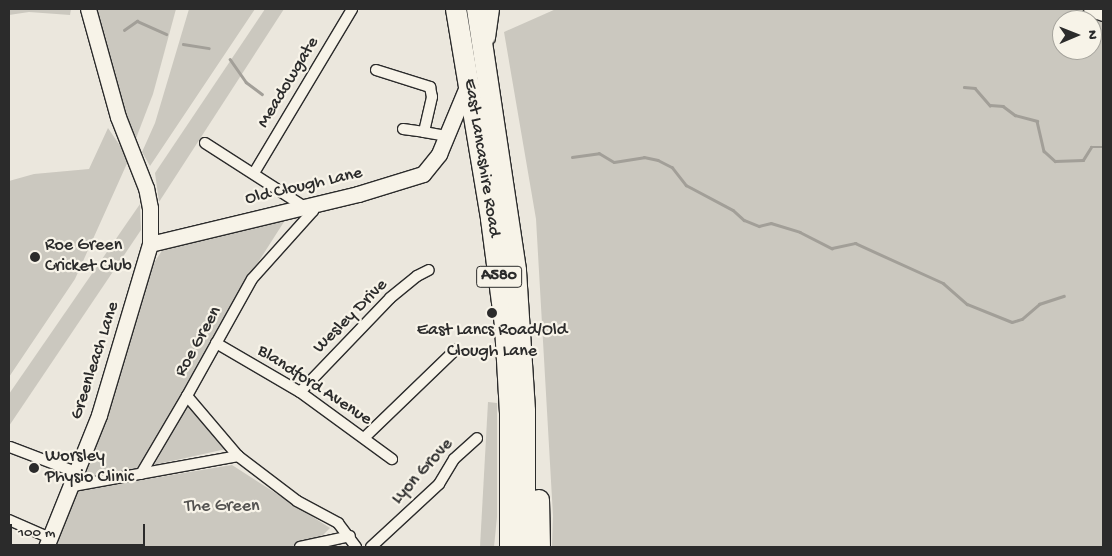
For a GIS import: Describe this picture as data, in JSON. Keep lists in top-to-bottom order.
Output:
{
  "streets": {
    "highway": ["East Lancashire Road", "A580"],
    "street": [
      "Meadowgate",
      "Old Clough Lane",
      "Wesley Drive",
      "Roe Green",
      "Greenleach Lane",
      "Blandford Avenue",
      "Lyon Grove"
    ]
  },
  "crossings": [
    ["East Lancashire Road", "Old Clough Lane"],
    ["Old Clough Lane", "Roe Green"],
    ["Old Clough Lane", "Greenleach Lane"],
    ["Wesley Drive", "Blandford Avenue"],
    ["Roe Green", "Blandford Avenue"]
  ],
  "parks": ["The Green"],
  "places": ["Roe Green Cricket Club", "East Lancs Road/Old Clough Lane", "Worsley Physio Clinic"],
  "scale_bar": "100 m",
  "north": "right"
}
